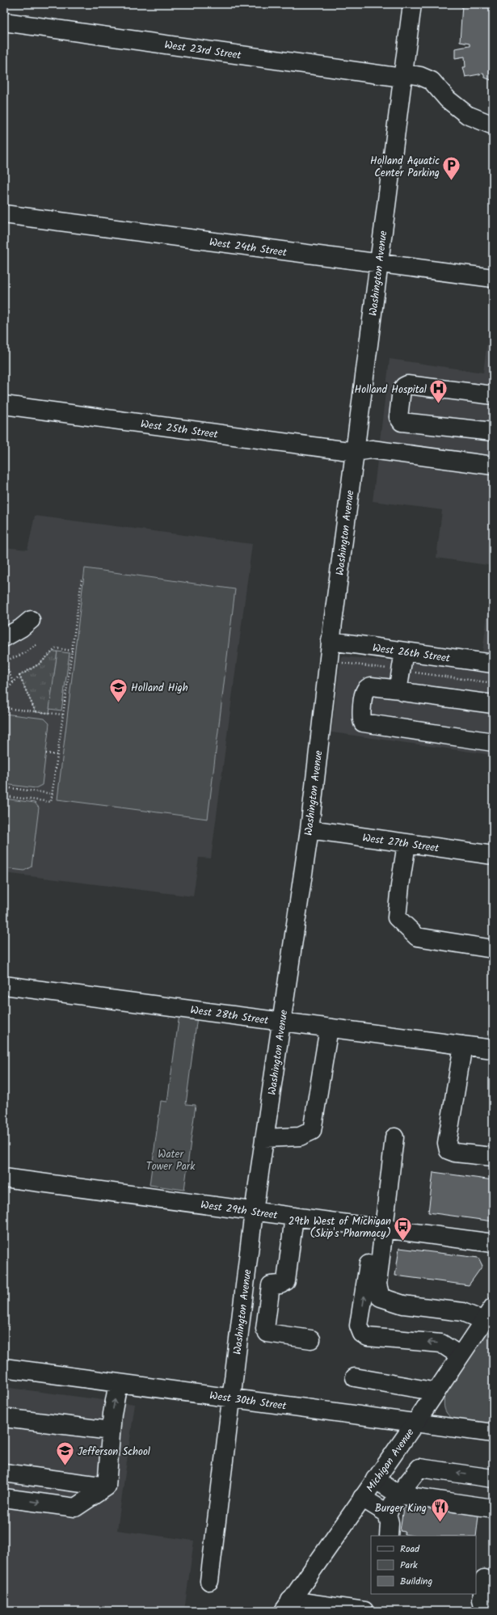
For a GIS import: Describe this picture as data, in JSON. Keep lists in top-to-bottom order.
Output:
{
  "streets": {
    "street": [
      "West 23rd Street",
      "West 24th Street",
      "Washington Avenue",
      "West 25th Street",
      "West 26th Street",
      "West 27th Street",
      "West 28th Street",
      "West 29th Street",
      "West 30th Street",
      "Michigan Avenue"
    ]
  },
  "crossings": [
    ["West 23rd Street", "Washington Avenue"],
    ["West 24th Street", "Washington Avenue"],
    ["Washington Avenue", "West 25th Street"],
    ["Washington Avenue", "West 26th Street"],
    ["Washington Avenue", "West 27th Street"],
    ["Washington Avenue", "West 28th Street"],
    ["Washington Avenue", "West 29th Street"],
    ["Washington Avenue", "West 30th Street"],
    ["West 30th Street", "Michigan Avenue"]
  ],
  "parks": ["Water Tower Park"],
  "places": {
    "parking": ["Holland Aquatic Center Parking"],
    "hospital": ["Holland Hospital"],
    "school or university": ["Holland High", "Jefferson School"],
    "bus stop": ["29th West of Michigan (Skip's Pharmacy)"],
    "restaurant": ["Burger King"]
  },
  "legend": ["Road", "Park", "Building"]
}
